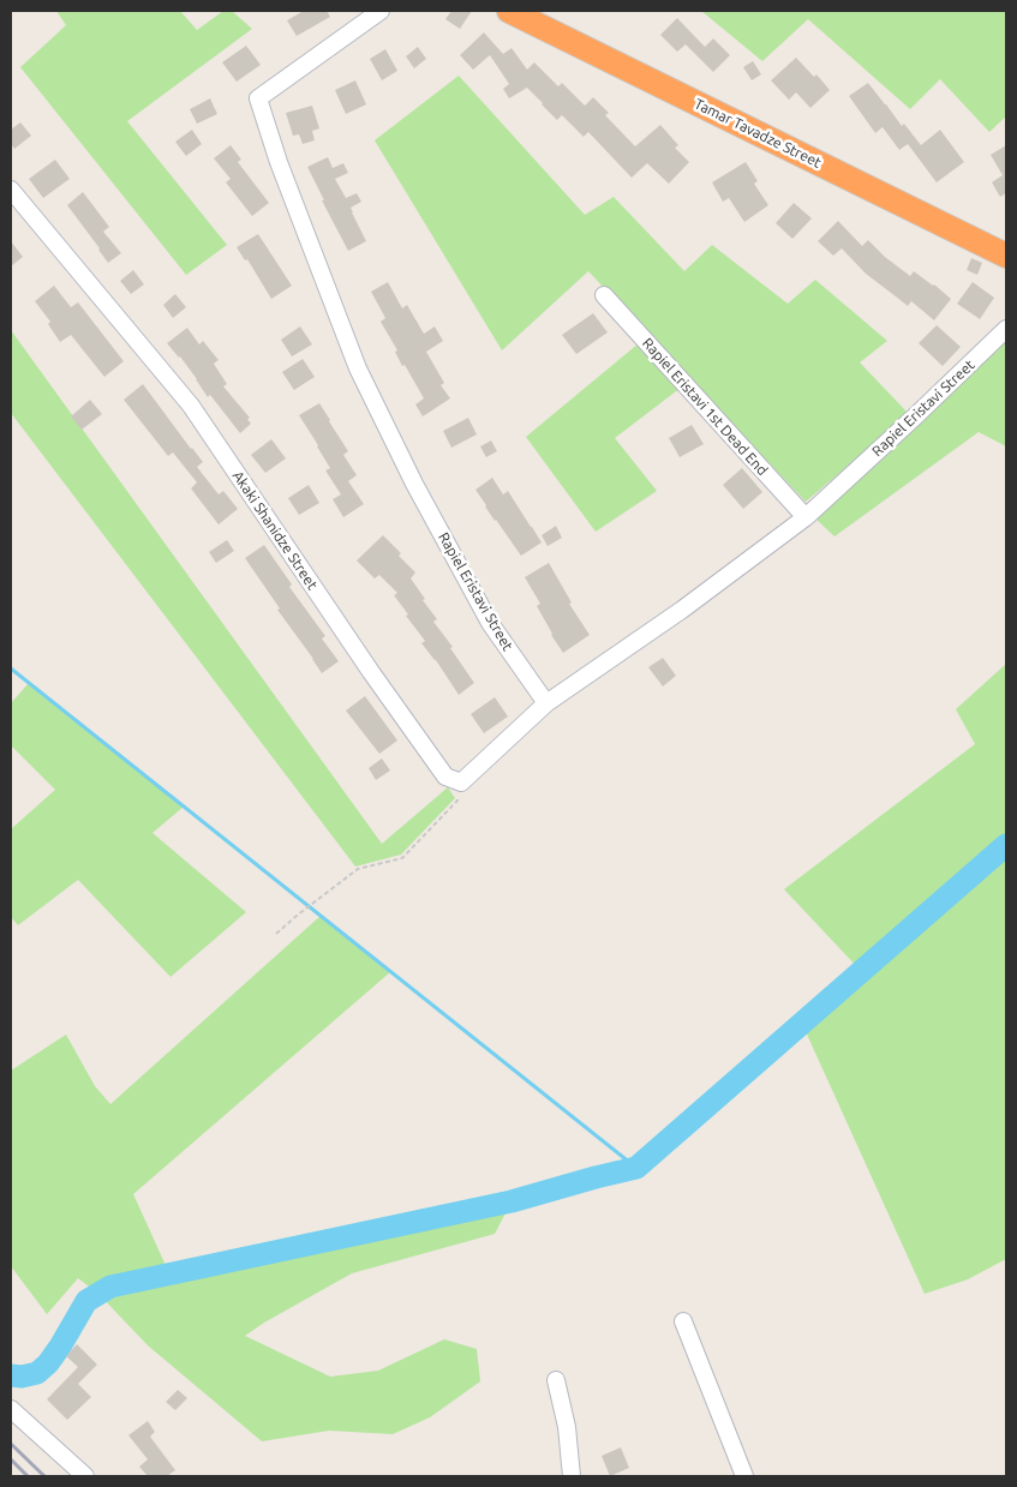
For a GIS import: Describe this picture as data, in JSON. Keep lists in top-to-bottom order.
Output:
{
  "streets": {
    "highway": ["Tamar Tavadze Street"],
    "street": ["Rapiel Eristavi 1st Dead End", "Rapiel Eristavi Street", "Akaki Shanidze Street"]
  },
  "crossings": [
    ["Rapiel Eristavi 1st Dead End", "Rapiel Eristavi Street"]
  ]
}
